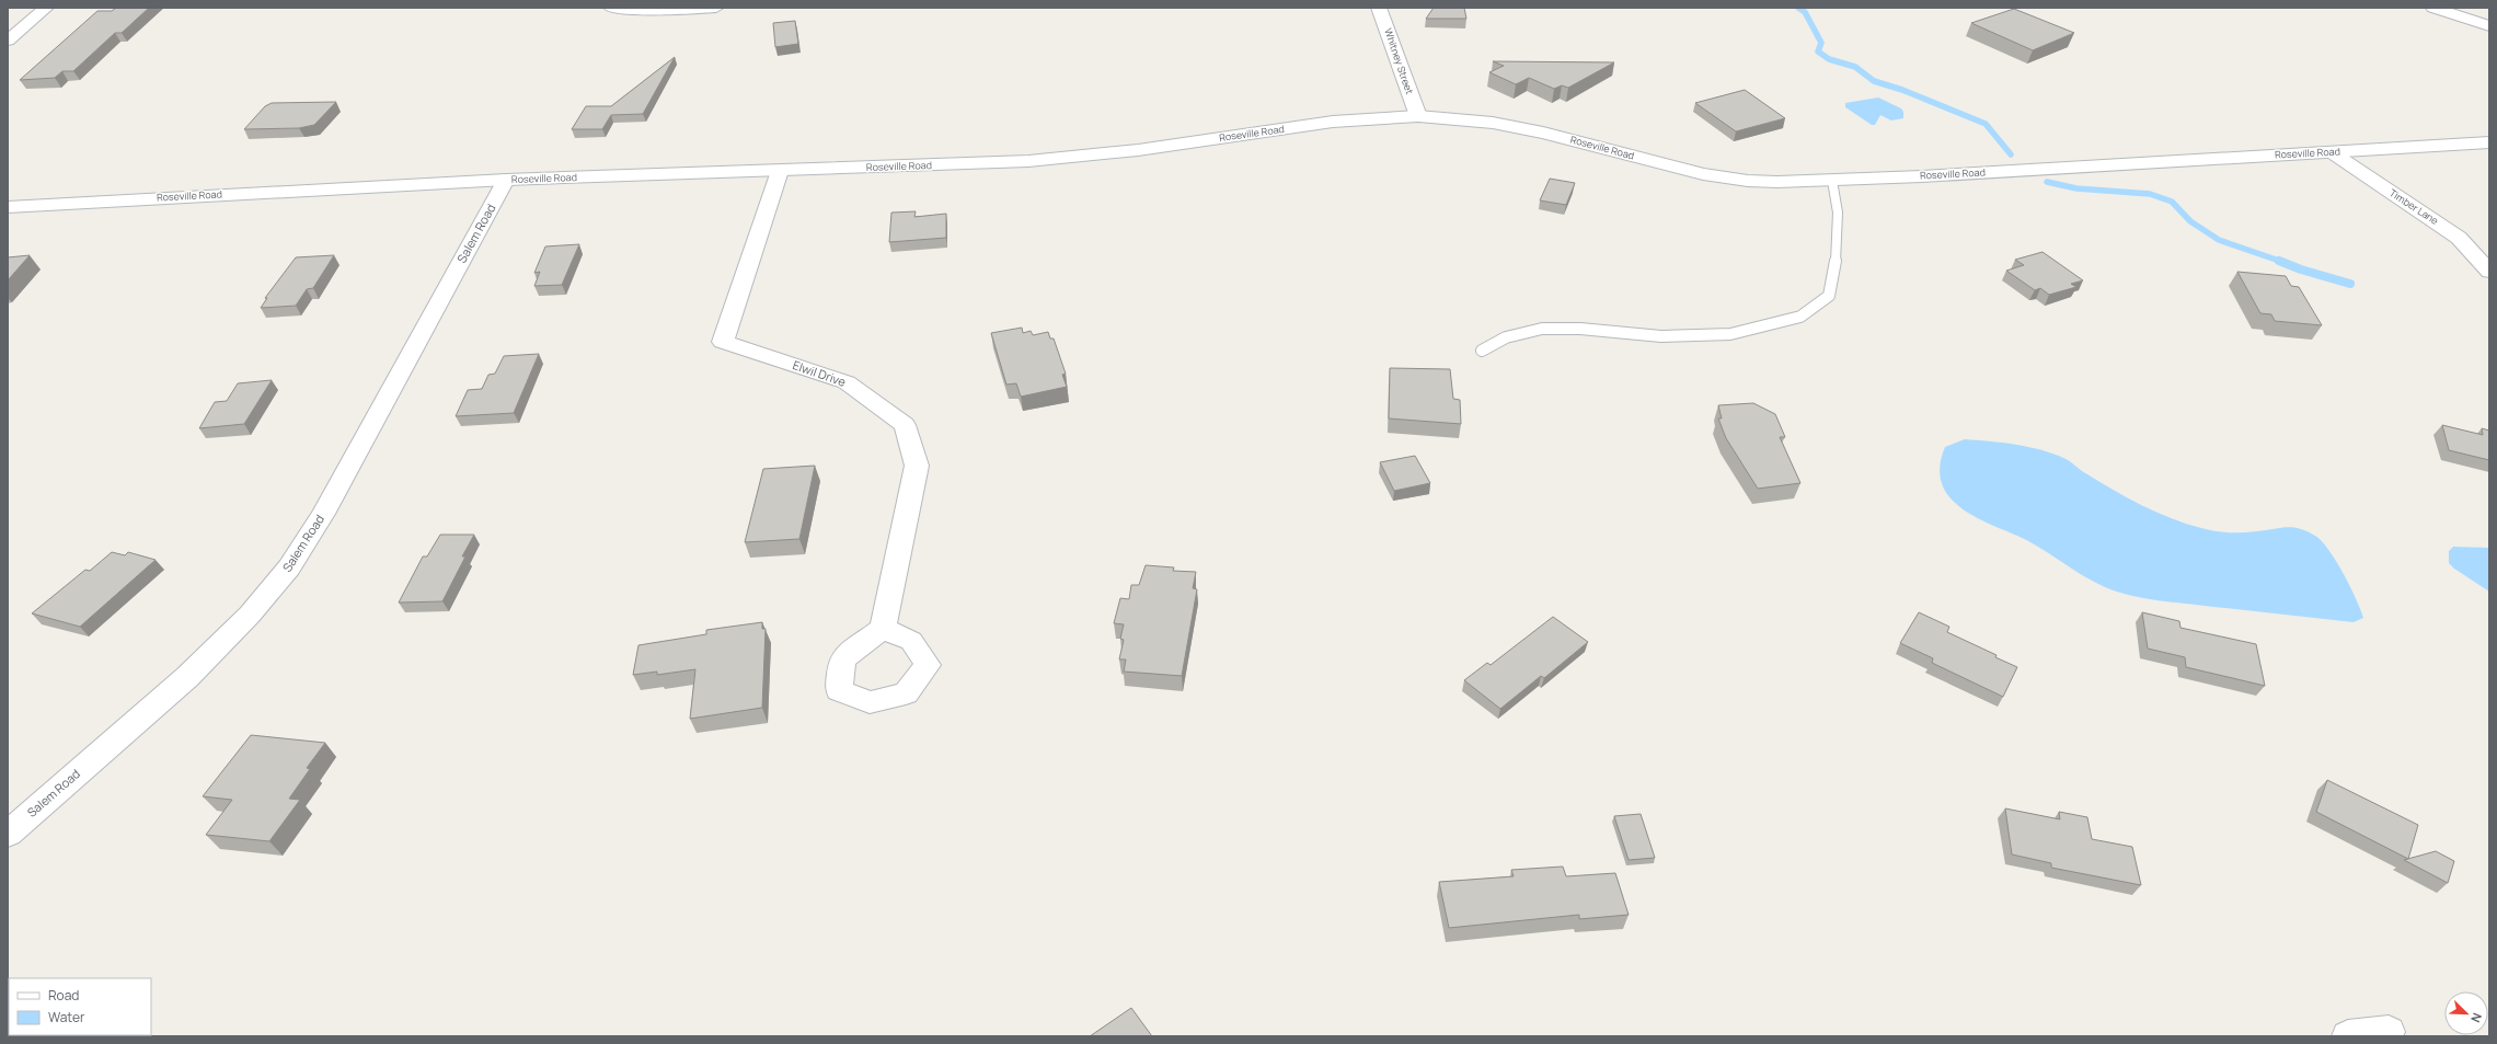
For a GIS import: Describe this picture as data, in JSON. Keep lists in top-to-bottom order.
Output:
{
  "streets": {
    "street": [
      "Whitney Street",
      "Roseville Road",
      "Timber Lane",
      "Salem Road",
      "Elwil Drive"
    ]
  },
  "crossings": [
    ["Whitney Street", "Roseville Road"],
    ["Roseville Road", "Timber Lane"],
    ["Roseville Road", "Salem Road"],
    ["Roseville Road", "Elwil Drive"]
  ],
  "legend": ["Road", "Water"],
  "north": "bottom right"
}
